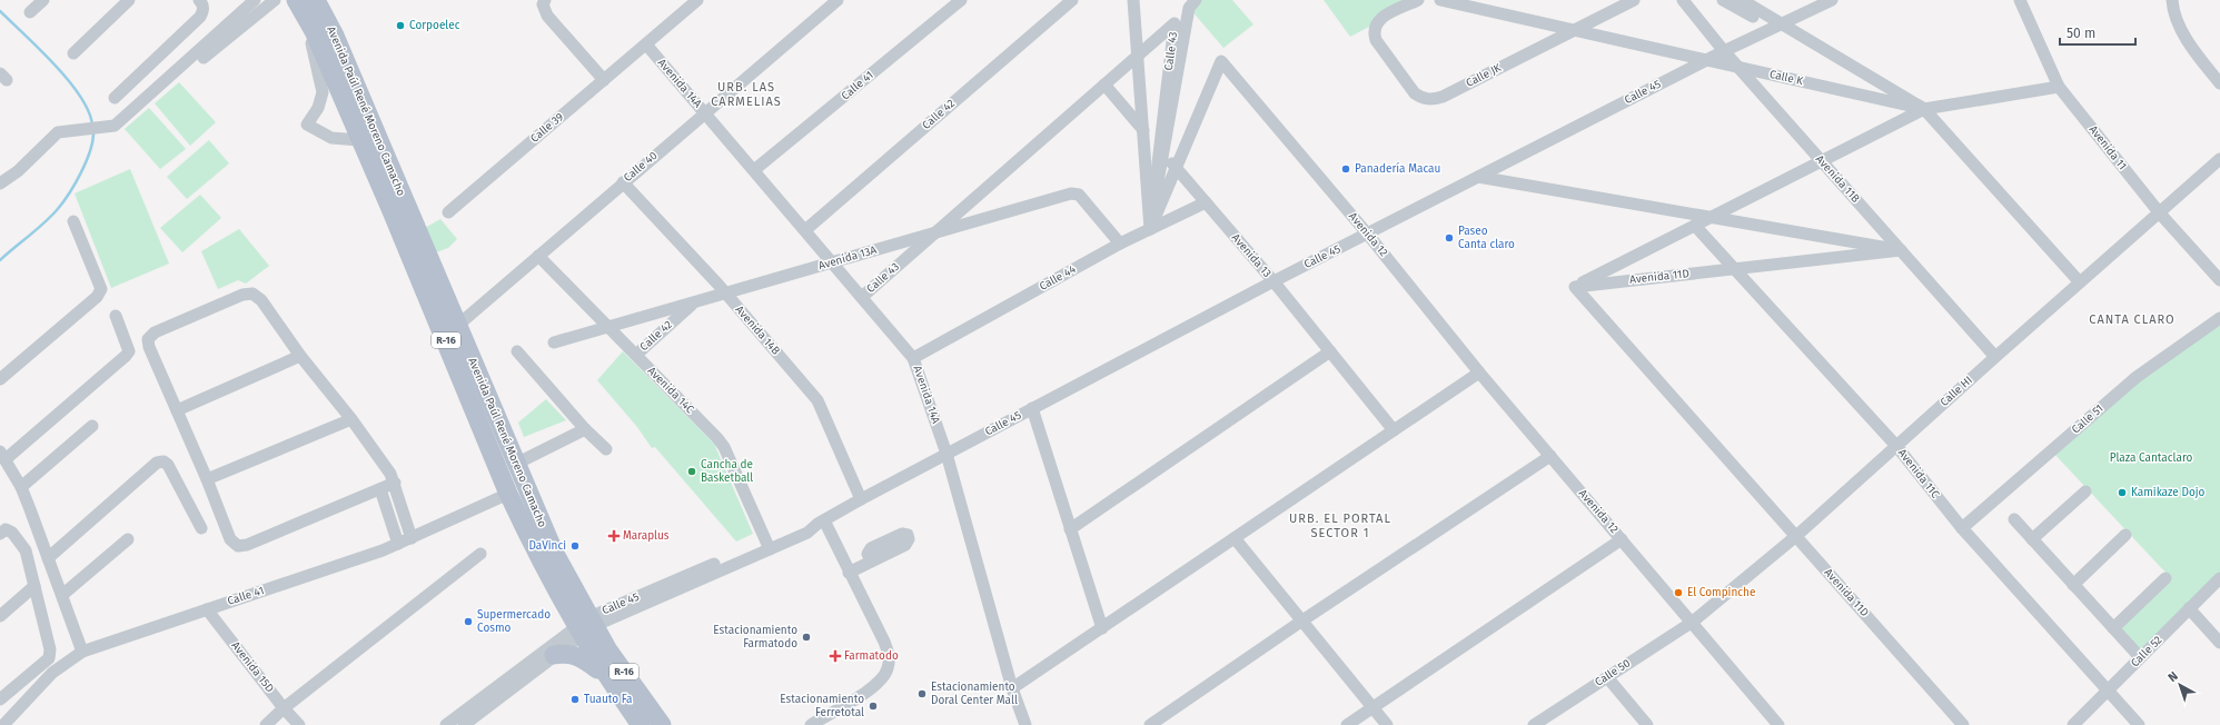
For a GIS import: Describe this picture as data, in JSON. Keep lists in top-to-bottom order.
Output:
{
  "streets": {
    "main road": ["Avenida Paúl René Moreno Camacho", "R-16"],
    "street": [
      "Calle 43",
      "Calle JK",
      "Calle K",
      "Avenida 14A",
      "Calle 41",
      "Calle 45",
      "Calle 42",
      "Calle 39",
      "Avenida 11",
      "Calle 40",
      "Avenida 11B",
      "Avenida 12",
      "Avenida 13",
      "Avenida 13A",
      "Avenida 11D",
      "Calle 44",
      "Avenida 14B",
      "Avenida 14C",
      "Calle HI",
      "Calle 51",
      "Avenida 11C",
      "Calle 52",
      "Avenida 15D",
      "Calle 50"
    ]
  },
  "crossings": [
    ["Calle 43", "Avenida 14A"],
    ["Calle 43", "Avenida 12"],
    ["Calle 43", "Avenida 13"],
    ["Calle 43", "Calle 44"],
    ["Avenida 14A", "Calle 41"],
    ["Avenida 14A", "Calle 45"],
    ["Avenida 14A", "Calle 42"],
    ["Avenida 14A", "Calle 39"],
    ["Avenida 14A", "Calle 40"],
    ["Avenida 14A", "Calle 44"],
    ["Calle 41", "Avenida Paúl René Moreno Camacho"],
    ["Calle 41", "Avenida 15D"],
    ["Calle 45", "Avenida Paúl René Moreno Camacho"],
    ["Calle 45", "Avenida 11B"],
    ["Calle 45", "Avenida 12"],
    ["Calle 45", "Avenida 13"],
    ["Calle 45", "Avenida 14B"],
    ["Calle 45", "Avenida 14C"],
    ["Avenida Paúl René Moreno Camacho", "Calle 40"],
    ["Calle 42", "Avenida 14B"],
    ["Calle 42", "Avenida 14C"],
    ["Avenida 11", "Calle HI"],
    ["Calle 40", "Avenida 14B"],
    ["Calle 40", "Avenida 14C"],
    ["Avenida 11B", "Avenida 11D"],
    ["Avenida 11B", "Calle HI"],
    ["Avenida 12", "Calle 44"],
    ["Avenida 12", "Calle HI"],
    ["Avenida 12", "Calle 50"],
    ["Avenida 13", "Calle 44"],
    ["Avenida 13A", "Calle 44"],
    ["Avenida 11D", "Calle HI"],
    ["Calle HI", "Avenida 11C"],
    ["Calle HI", "Calle 50"],
    ["Calle 51", "Avenida 11C"],
    ["Avenida 11C", "Calle 52"]
  ],
  "districts": ["URB. LAS CARMELIAS", "CANTA CLARO", "URB. EL PORTAL SECTOR 1"],
  "parks": ["Plaza Cantaclaro"],
  "places": {
    "other": [
      "Corpoelec",
      "Panadería Macau",
      "Paseo Canta claro",
      "Cancha de Basketball",
      "Kamikaze Dojo",
      "DaVinci",
      "El Compinche",
      "Supermercado Cosmo",
      "Estacionamiento Farmatodo",
      "Estacionamiento Doral Center Mall",
      "Tuauto Fa",
      "Estacionamiento Ferretotal"
    ],
    "health": ["Maraplus", "Farmatodo"]
  },
  "scale_bar": "50 m",
  "north": "top left"
}
